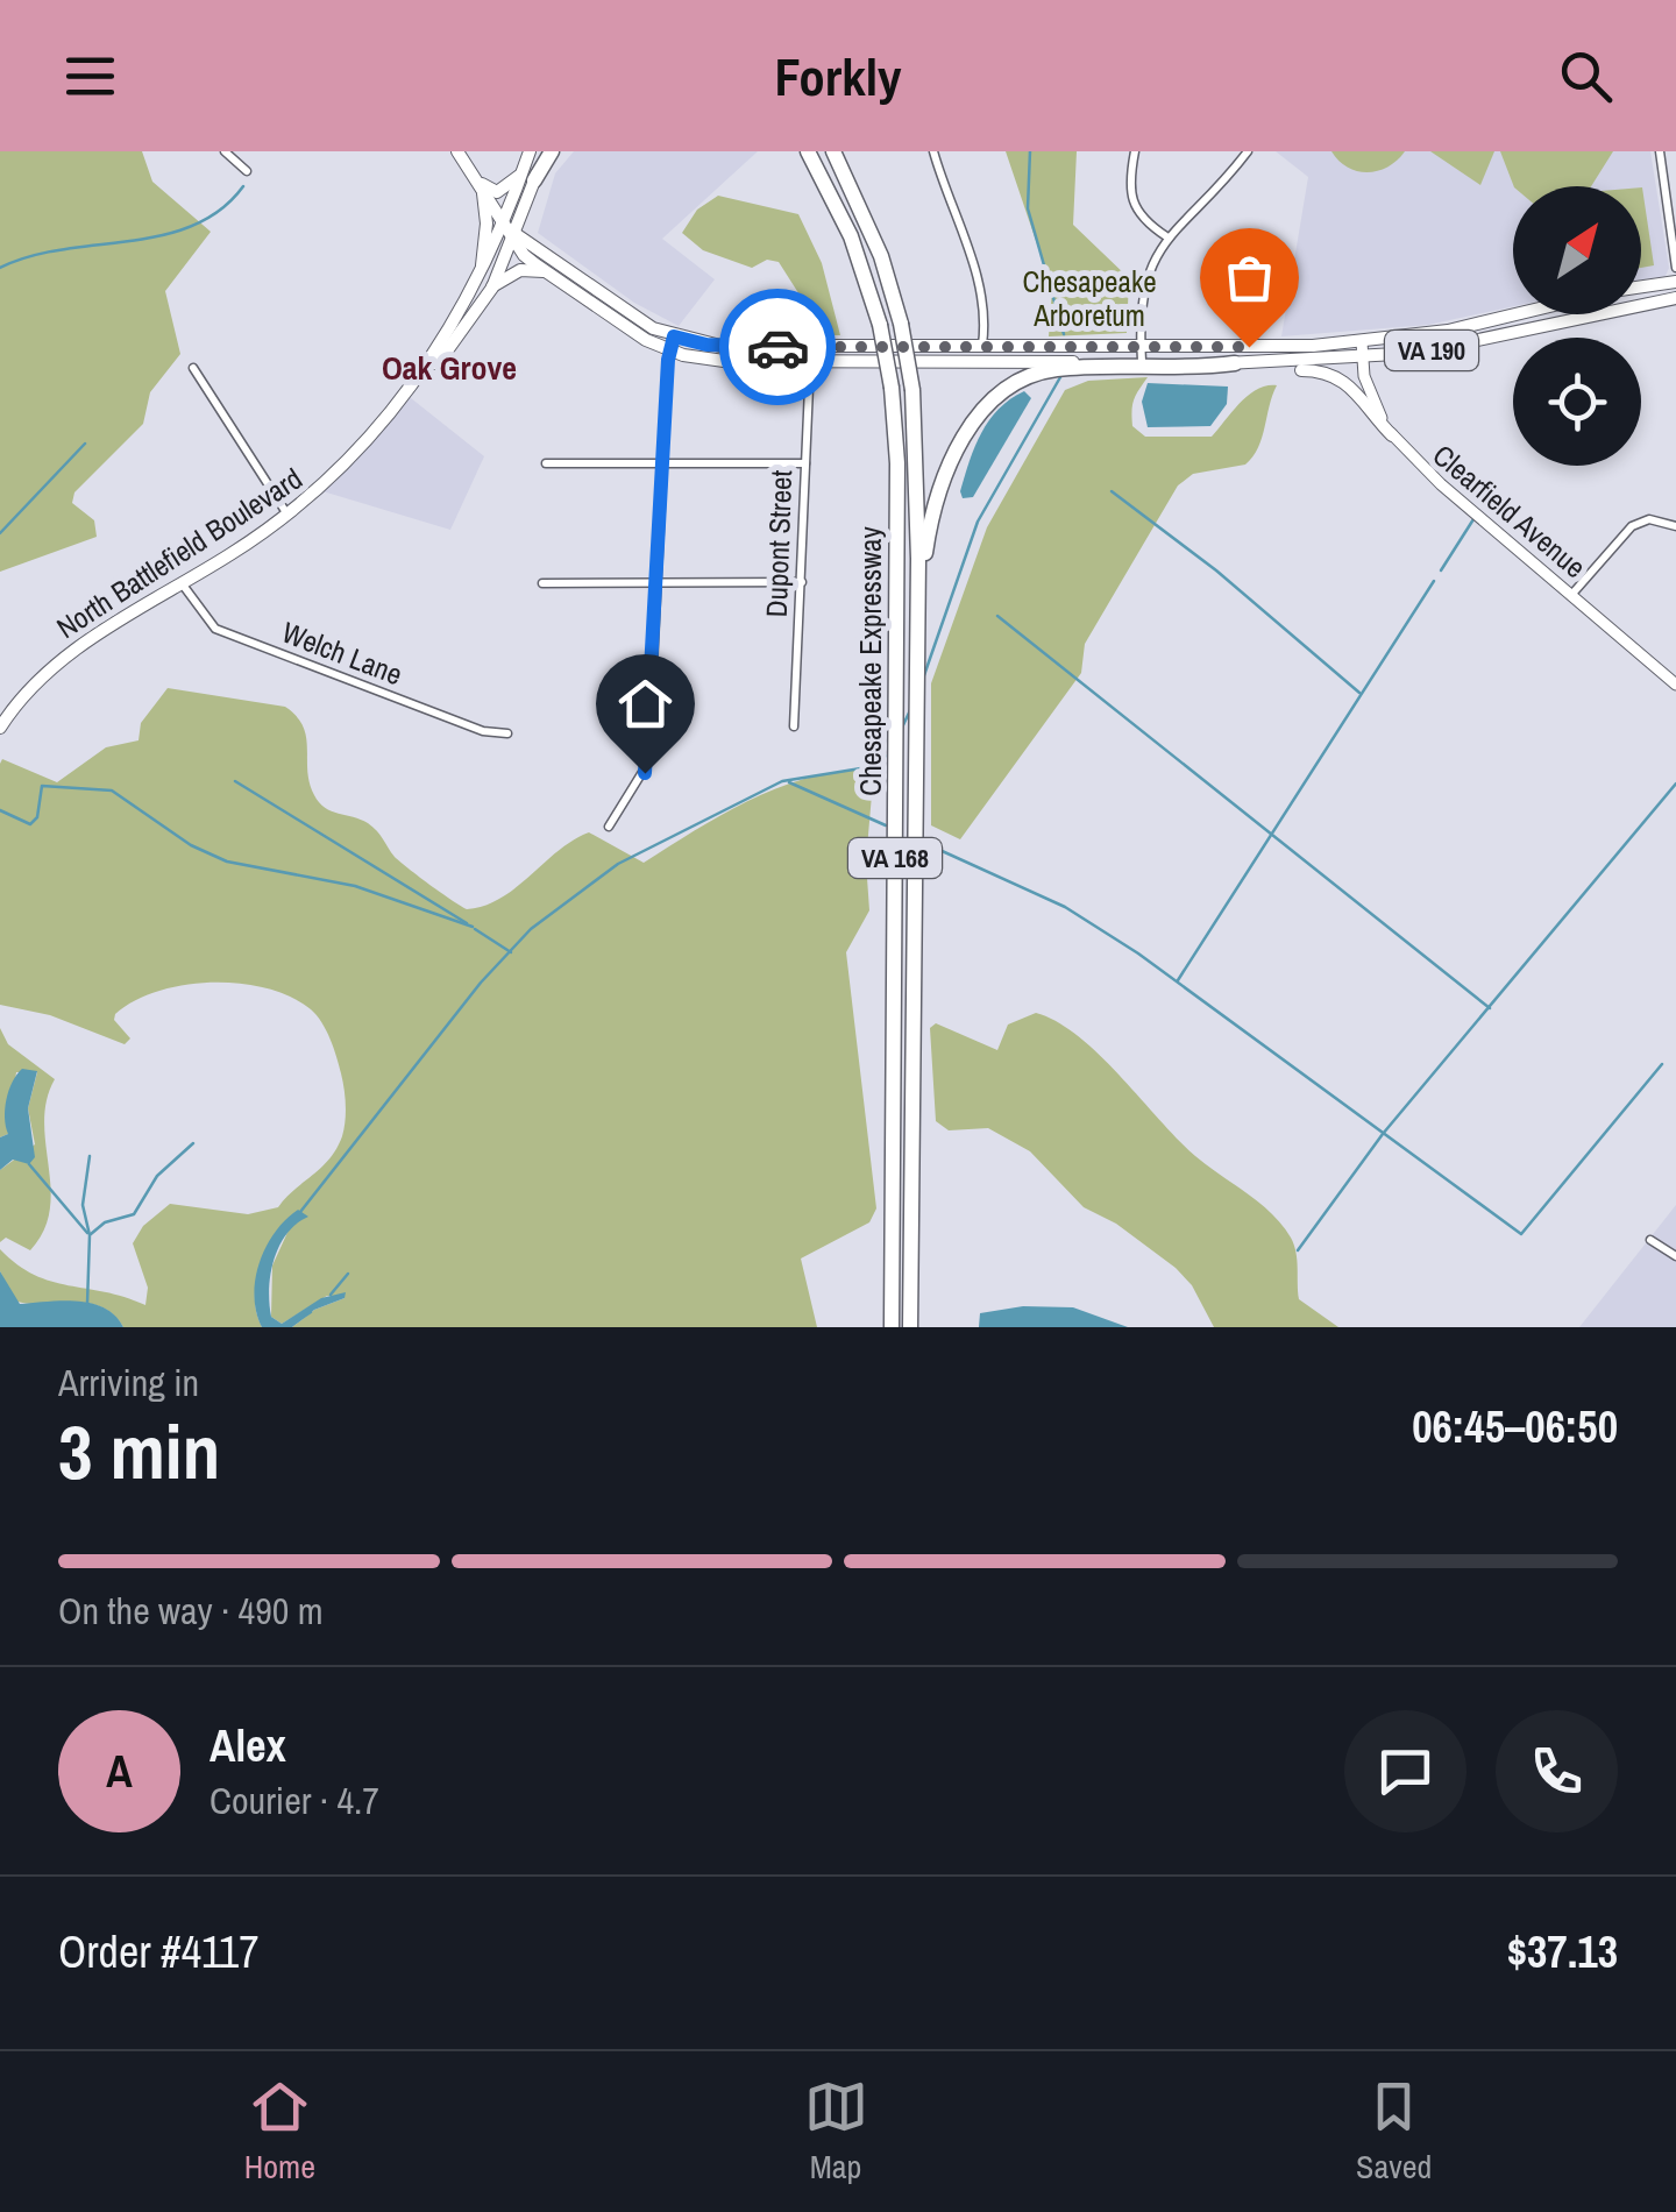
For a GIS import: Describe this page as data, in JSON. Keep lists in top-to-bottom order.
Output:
{
  "streets": {
    "highway": ["Chesapeake Expressway", "VA 168"],
    "main road": ["VA 190", "North Battlefield Boulevard"],
    "street": ["Clearfield Avenue", "Dupont Street", "Welch Lane"]
  },
  "crossings": [
    ["VA 190", "Clearfield Avenue"],
    ["VA 190", "Dupont Street"],
    ["VA 190", "North Battlefield Boulevard"],
    ["North Battlefield Boulevard", "Welch Lane"]
  ],
  "districts": ["Oak Grove"],
  "parks": ["Chesapeake Arboretum"],
  "north": "top right",
  "page": {
    "header": "Forkly",
    "heading": ["3 min", "Arriving in", "06:45–06:50"],
    "panel": [
      "Alex",
      "Courier · 4.7",
      "Order #4117",
      "$37.13"
    ],
    "bar": "On the way · 490 m",
    "round": "A",
    "tabs": ["Home", "Map", "Saved"]
  }
}
